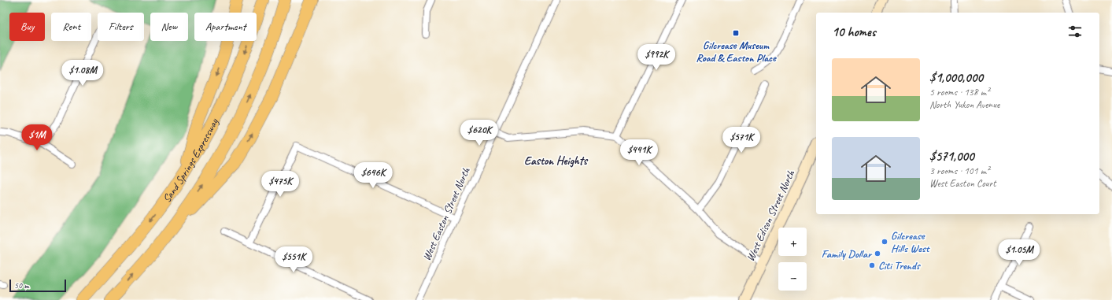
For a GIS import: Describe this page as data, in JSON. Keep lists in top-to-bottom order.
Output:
{
  "streets": {
    "highway": ["Sand Springs Expressway"],
    "main road": ["West Edison Street North"],
    "street": ["West Easton Street North"]
  },
  "districts": ["Easton Heights"],
  "places": {
    "transit": ["Gilcrease Museum Road & Easton Place"],
    "other": ["Gilcrease Hills West", "Family Dollar", "Citi Trends"]
  },
  "scale_bar": "50 m",
  "page": {
    "chip": [
      "Buy",
      "Rent",
      "Filters",
      "New",
      "Apartment"
    ],
    "heading": "10 homes",
    "price": [
      "$992K",
      "$1.08M",
      "$620K",
      "$1M",
      "$571K",
      "$441K",
      "$646K",
      "$475K",
      "$1.05M",
      "$551K"
    ],
    "list": [
      {
        "name": "$1,000,000",
        "note": "5 rooms · 138 m² · North Yukon Avenue"
      },
      {
        "name": "$571,000",
        "note": "3 rooms · 101 m² · West Easton Court"
      }
    ],
    "map_buttons": ["+", "−"],
    "scale": "50 m"
  }
}
